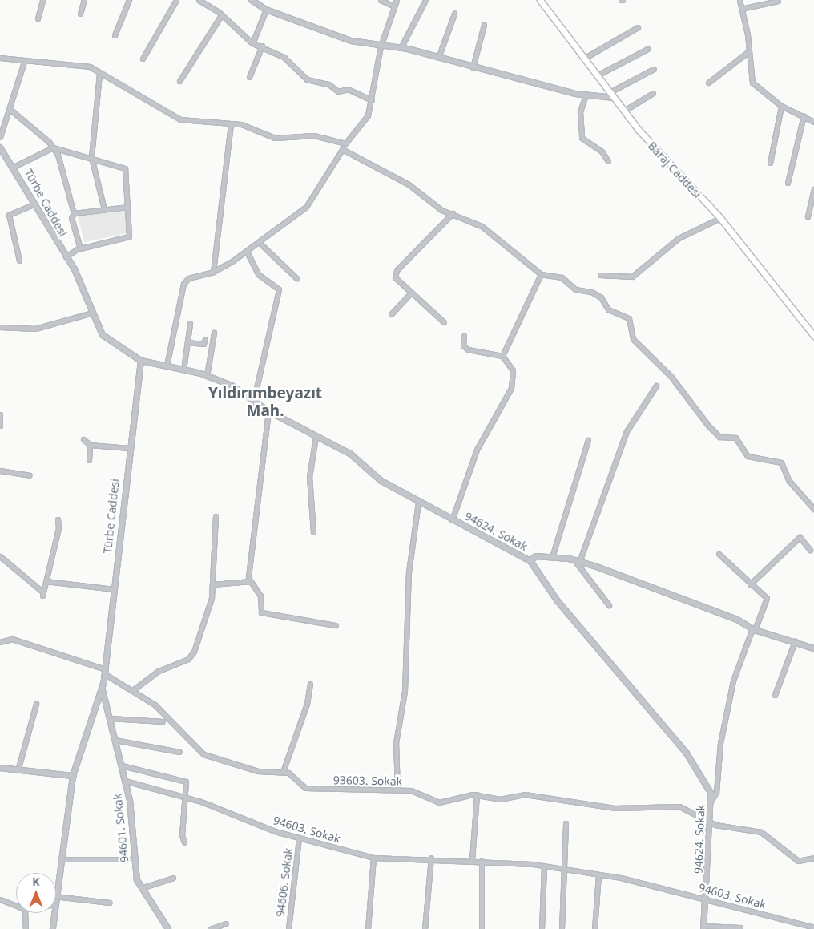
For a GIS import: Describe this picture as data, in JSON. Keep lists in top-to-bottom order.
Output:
{
  "streets": {
    "main road": ["Baraj Caddesi"],
    "street": [
      "Türbe Caddesi",
      "94624. Sokak",
      "93603. Sokak",
      "94601. Sokak",
      "94603. Sokak",
      "94606. Sokak"
    ]
  },
  "crossings": [
    ["Türbe Caddesi", "94624. Sokak"],
    ["Türbe Caddesi", "94601. Sokak"],
    ["94624. Sokak", "93603. Sokak"],
    ["94624. Sokak", "94603. Sokak"],
    ["94601. Sokak", "94603. Sokak"],
    ["94603. Sokak", "94606. Sokak"]
  ],
  "districts": ["Yıldırımbeyazıt Mah."],
  "north": "top"
}
